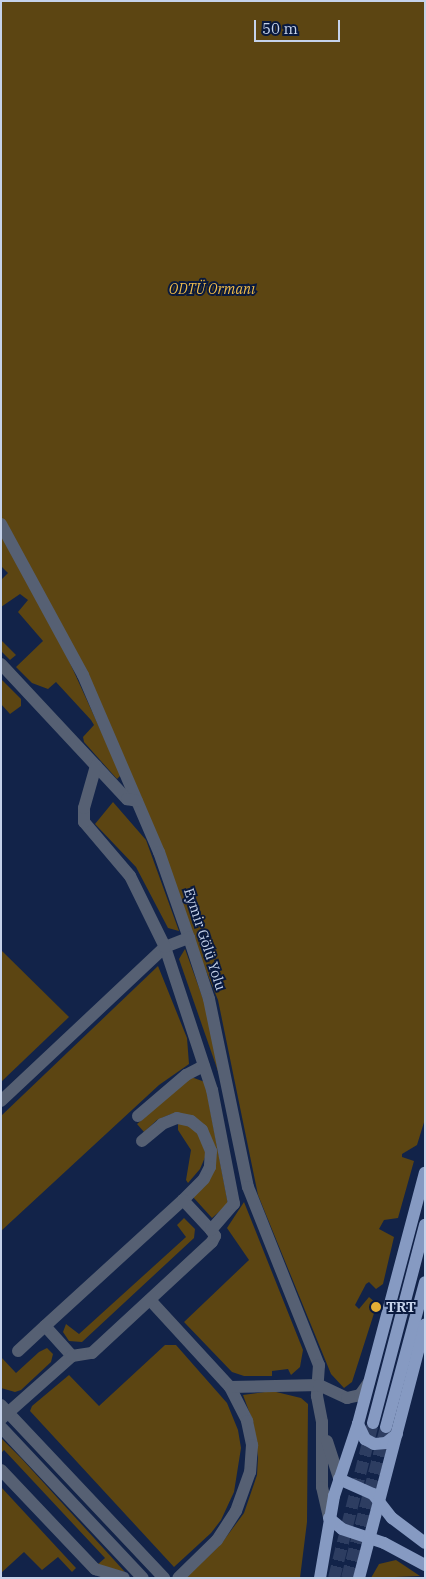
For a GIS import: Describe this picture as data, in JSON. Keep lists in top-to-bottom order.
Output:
{
  "streets": {
    "street": ["Eymir Gölü Yolu"]
  },
  "parks": ["ODTÜ Ormanı"],
  "places": ["TRT"],
  "scale_bar": "50 m"
}
